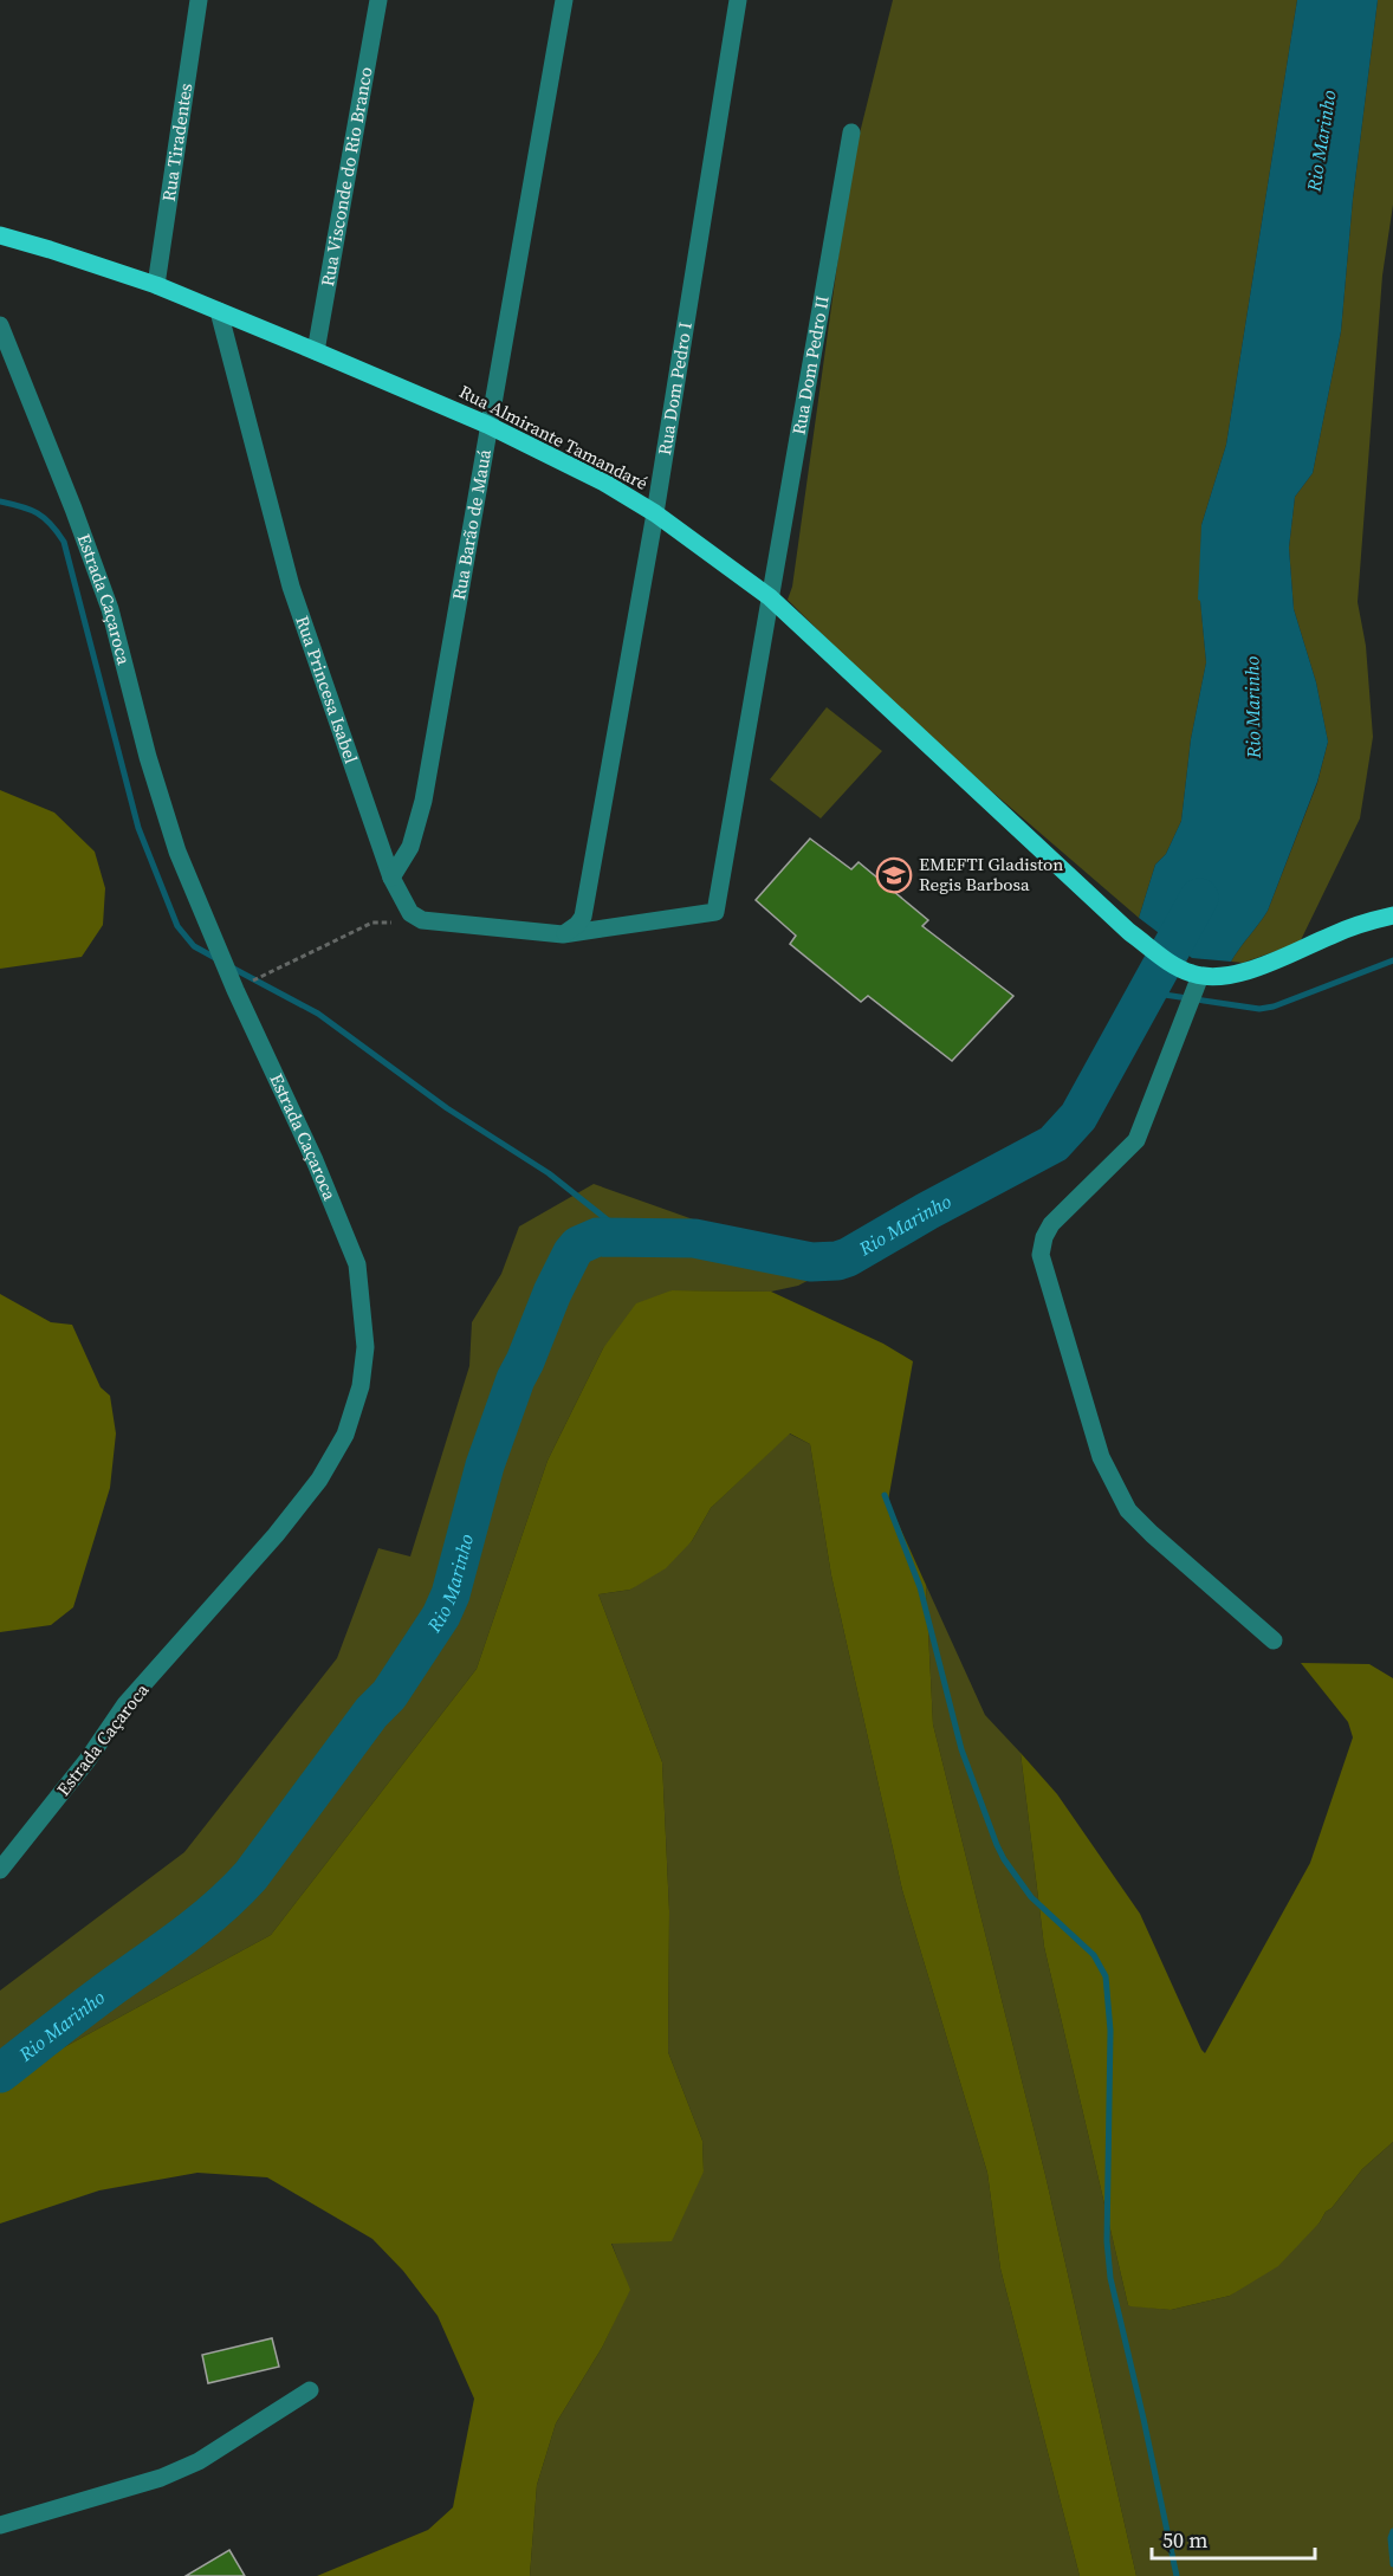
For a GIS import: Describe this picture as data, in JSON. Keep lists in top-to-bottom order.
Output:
{
  "streets": {
    "main road": ["Rua Almirante Tamandaré"],
    "street": [
      "Rua Tiradentes",
      "Rua Visconde do Rio Branco",
      "Rua Dom Pedro II",
      "Rua Dom Pedro I",
      "Rua Barão de Mauá",
      "Estrada Caçaroca",
      "Rua Princesa Isabel"
    ]
  },
  "crossings": [
    ["Rua Tiradentes", "Rua Almirante Tamandaré"],
    ["Rua Visconde do Rio Branco", "Rua Almirante Tamandaré"],
    ["Rua Dom Pedro II", "Rua Dom Pedro I"],
    ["Rua Dom Pedro II", "Rua Almirante Tamandaré"],
    ["Rua Dom Pedro I", "Rua Almirante Tamandaré"],
    ["Rua Almirante Tamandaré", "Rua Barão de Mauá"],
    ["Rua Almirante Tamandaré", "Rua Princesa Isabel"],
    ["Rua Barão de Mauá", "Rua Princesa Isabel"]
  ],
  "water": ["Rio Marinho"],
  "places": {
    "school or university": ["EMEFTI Gladiston Regis Barbosa"]
  },
  "scale_bar": "50 m"
}
